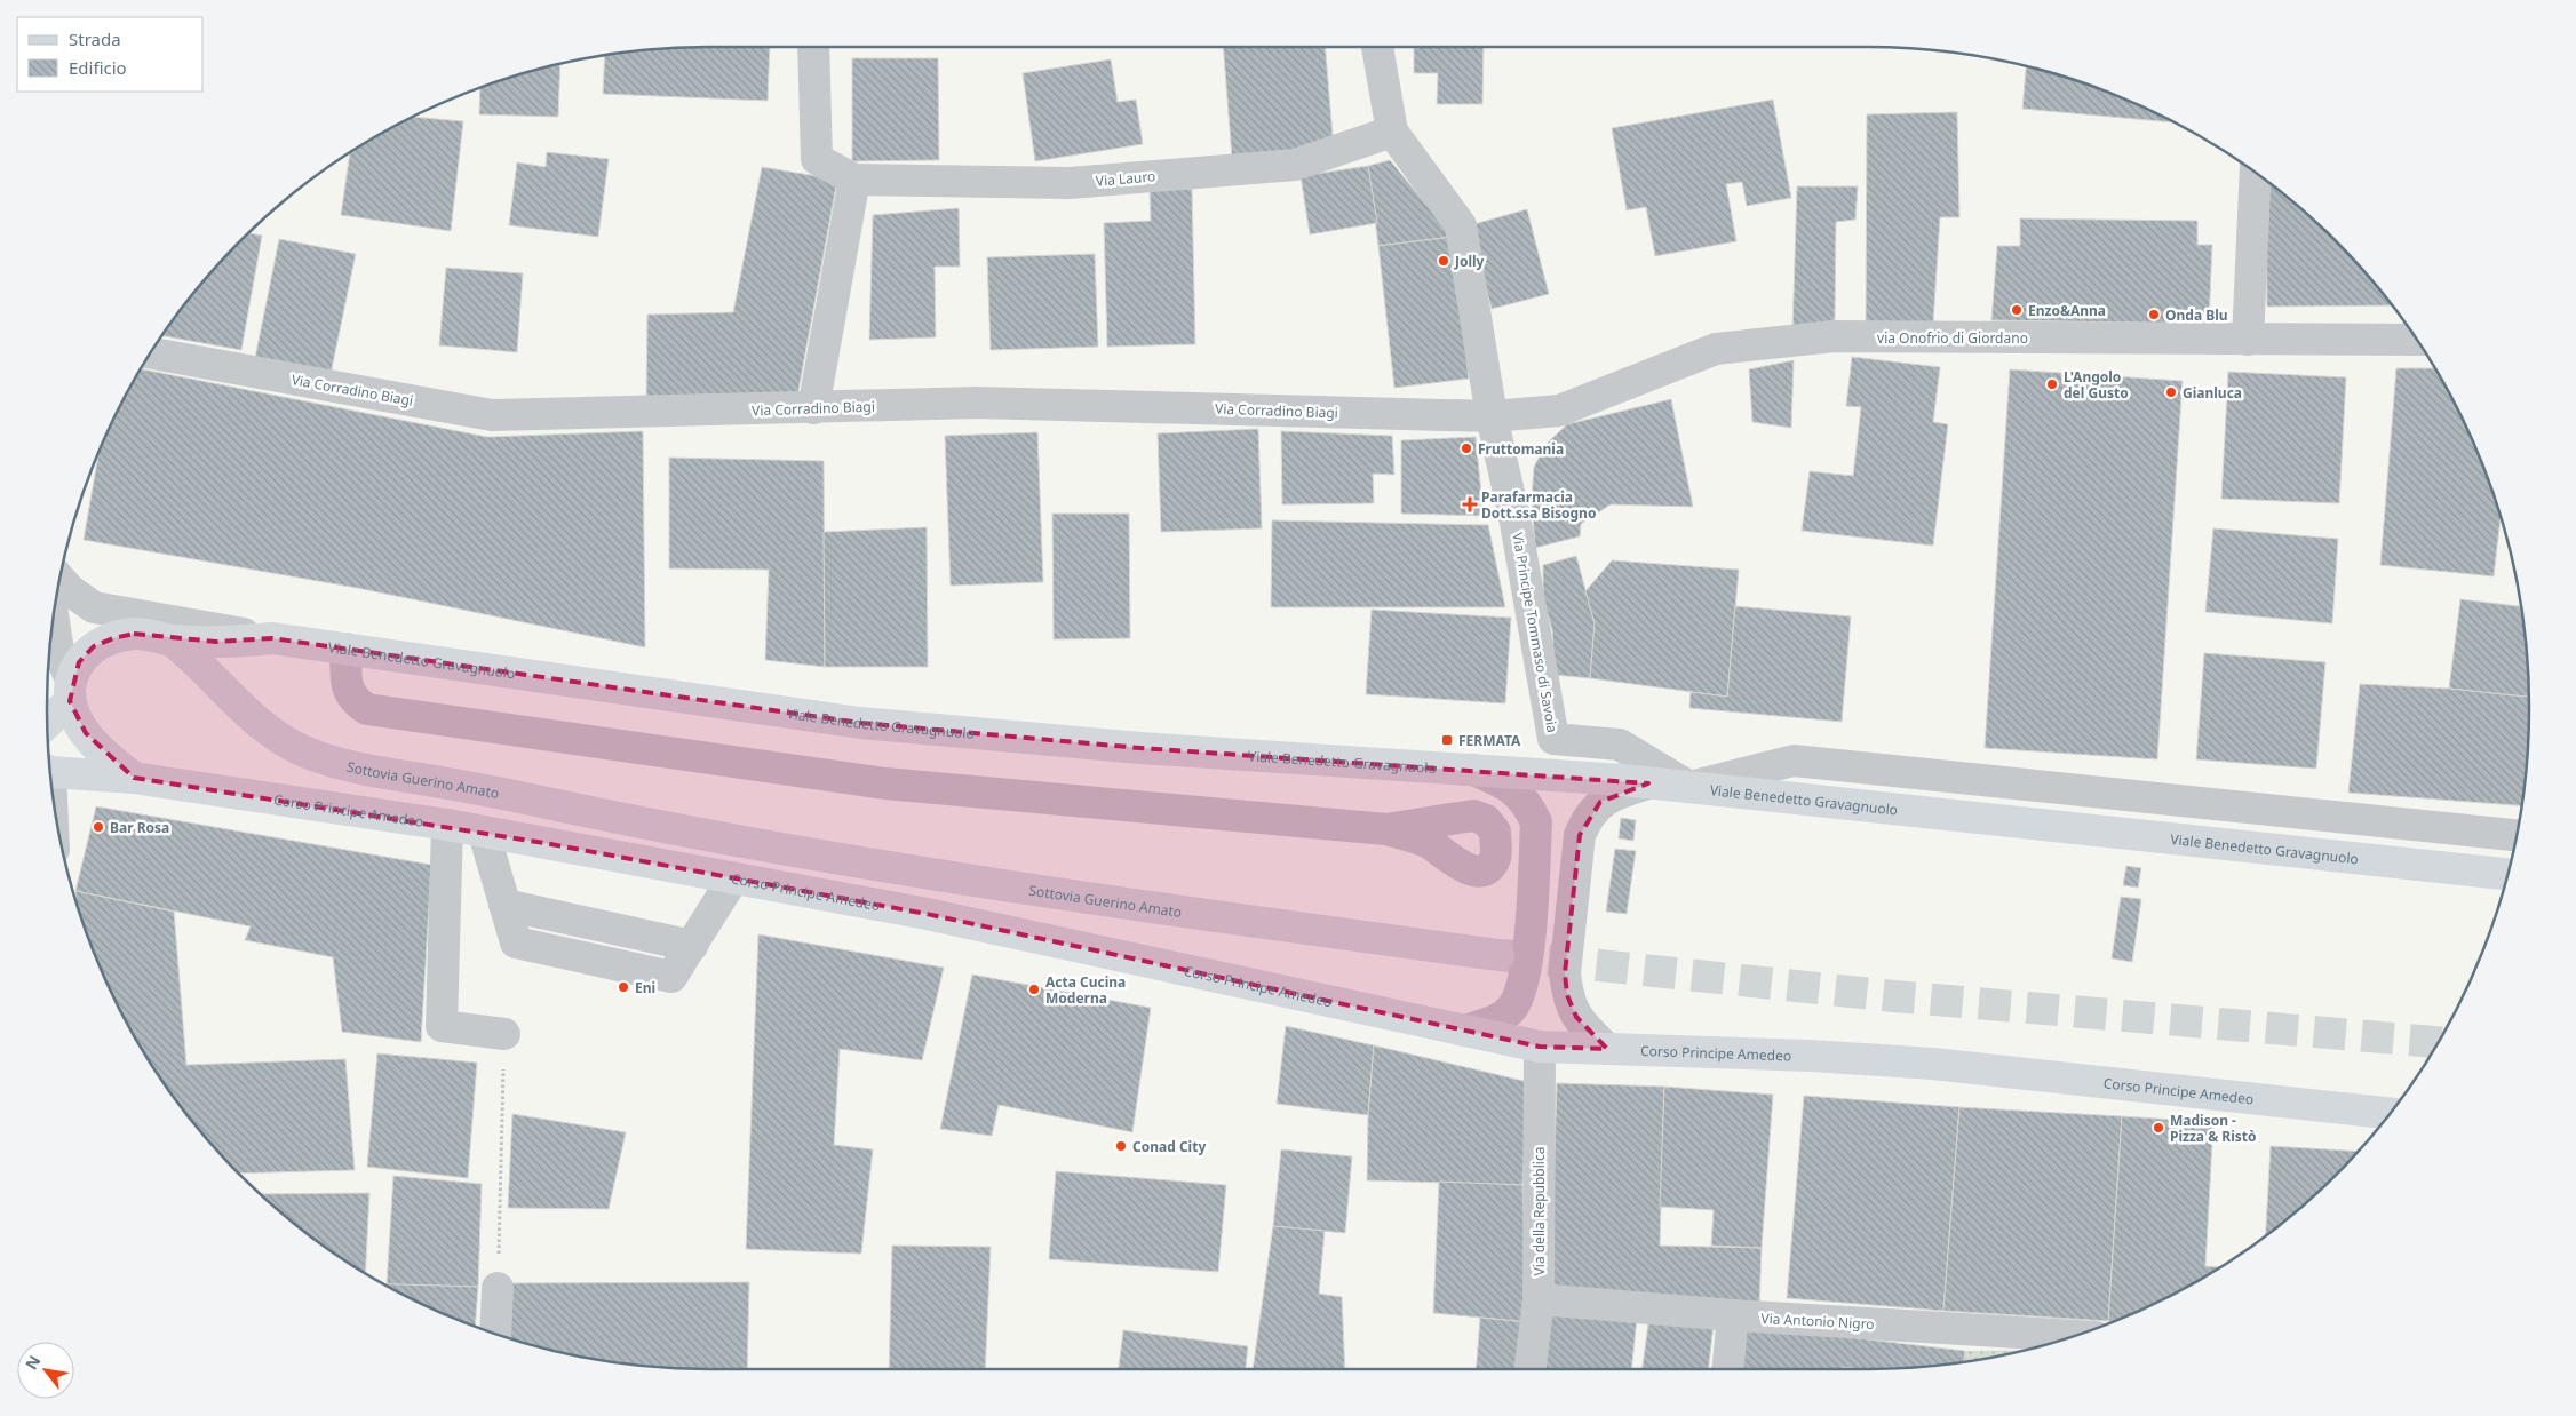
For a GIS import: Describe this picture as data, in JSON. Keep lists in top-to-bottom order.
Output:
{
  "streets": {
    "main road": ["Viale Benedetto Gravagnuolo", "Sottovia Guerino Amato", "Corso Principe Amedeo"],
    "street": [
      "Via Lauro",
      "via Onofrio di Giordano",
      "Via Corradino Biagi",
      "Via Principe Tommaso di Savoia",
      "Via della Repubblica",
      "Via Antonio Nigro"
    ]
  },
  "crossings": [
    ["Via Lauro", "Via Principe Tommaso di Savoia"],
    ["via Onofrio di Giordano", "Via Corradino Biagi"],
    ["via Onofrio di Giordano", "Via Principe Tommaso di Savoia"],
    ["Via Corradino Biagi", "Via Principe Tommaso di Savoia"],
    ["Via Principe Tommaso di Savoia", "Viale Benedetto Gravagnuolo"],
    ["Viale Benedetto Gravagnuolo", "Sottovia Guerino Amato"],
    ["Sottovia Guerino Amato", "Corso Principe Amedeo"],
    ["Corso Principe Amedeo", "Via della Repubblica"],
    ["Via della Repubblica", "Via Antonio Nigro"]
  ],
  "places": {
    "other": [
      "Jolly",
      "Enzo&Anna",
      "Onda Blu",
      "L'Angolo del Gusto",
      "Gianluca",
      "Fruttomania",
      "Bar Rosa",
      "Eni",
      "Acta Cucina Moderna",
      "Madison - Pizza & Ristò",
      "Conad City"
    ],
    "health": ["Parafarmacia Dott.ssa Bisogno"],
    "transit": ["FERMATA"]
  },
  "legend": ["Strada", "Edificio"],
  "north": "top left"
}
